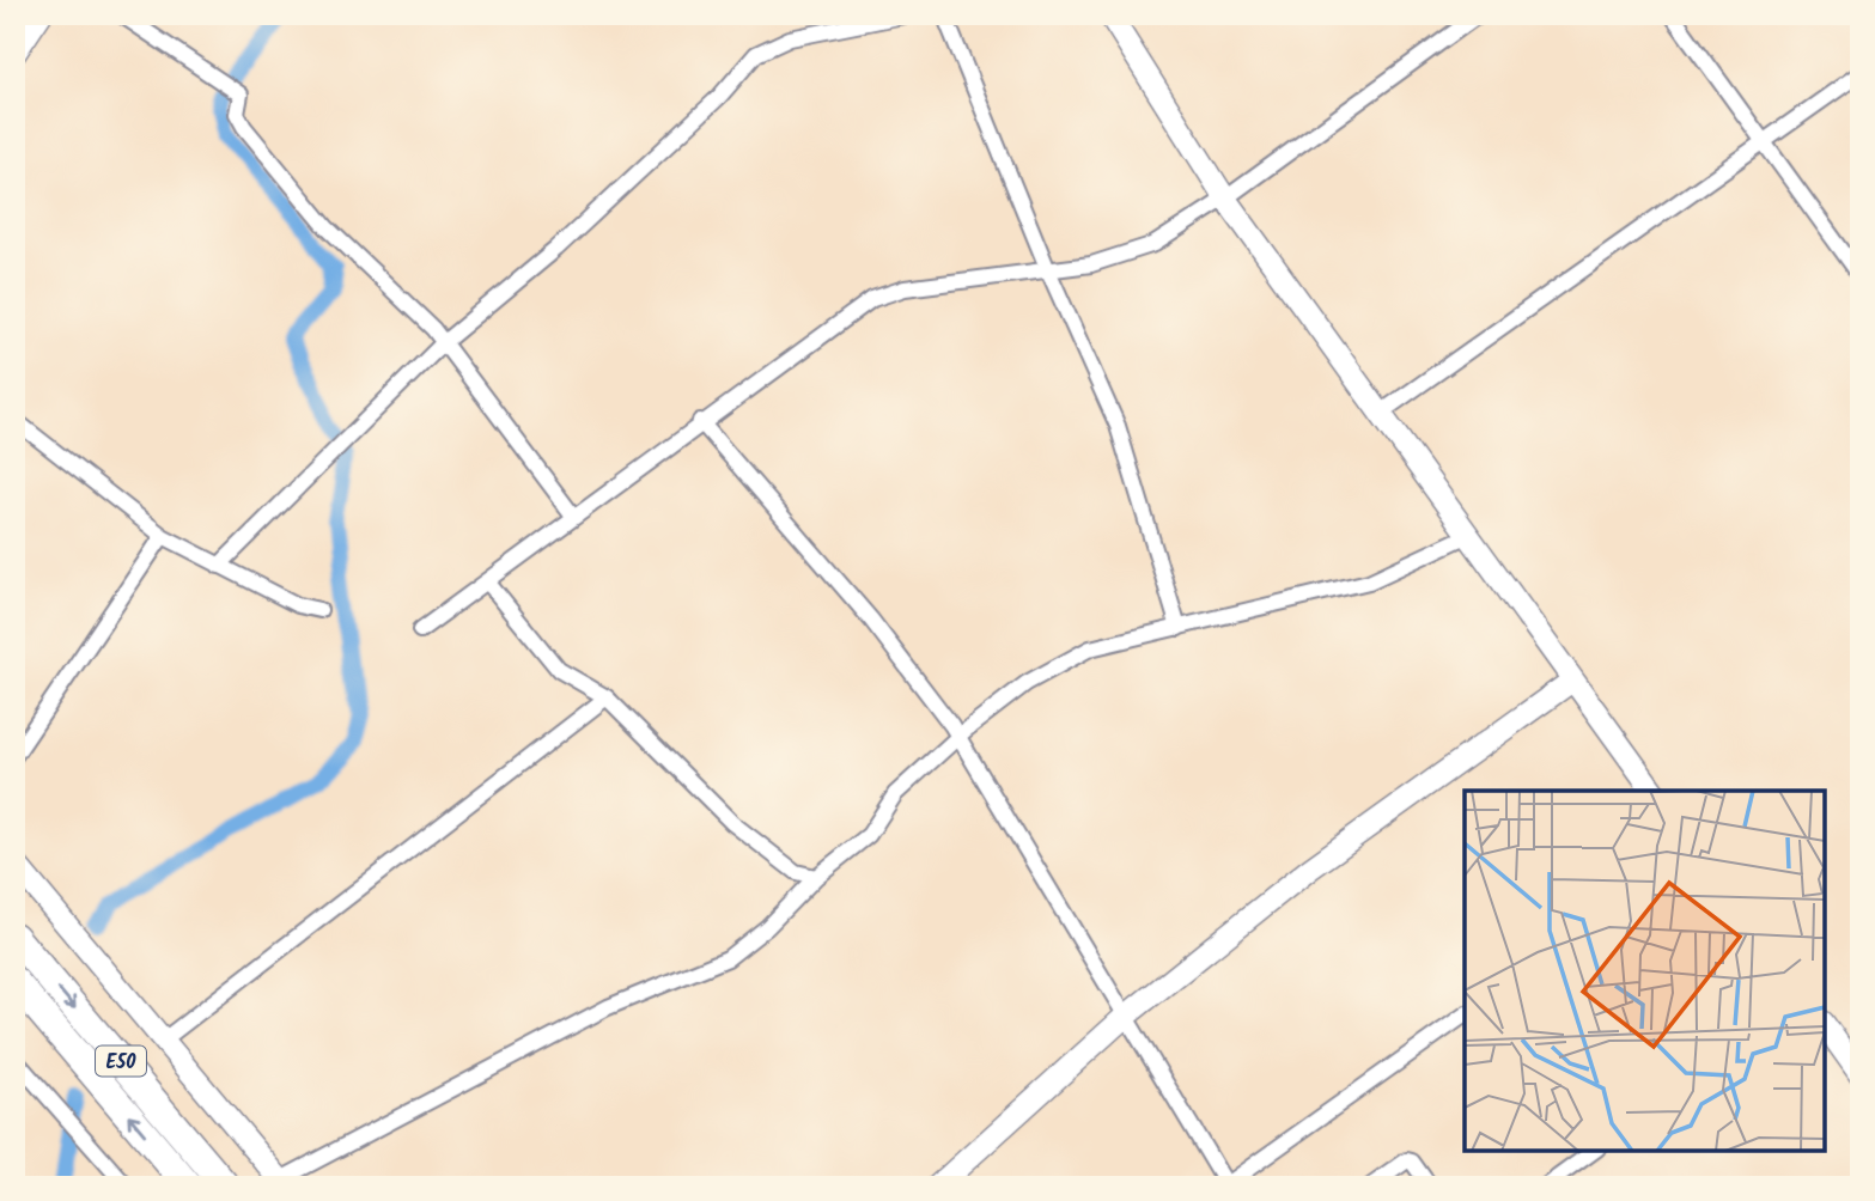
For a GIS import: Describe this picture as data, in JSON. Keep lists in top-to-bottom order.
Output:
{
  "streets": {
    "highway": ["E50"]
  }
}
